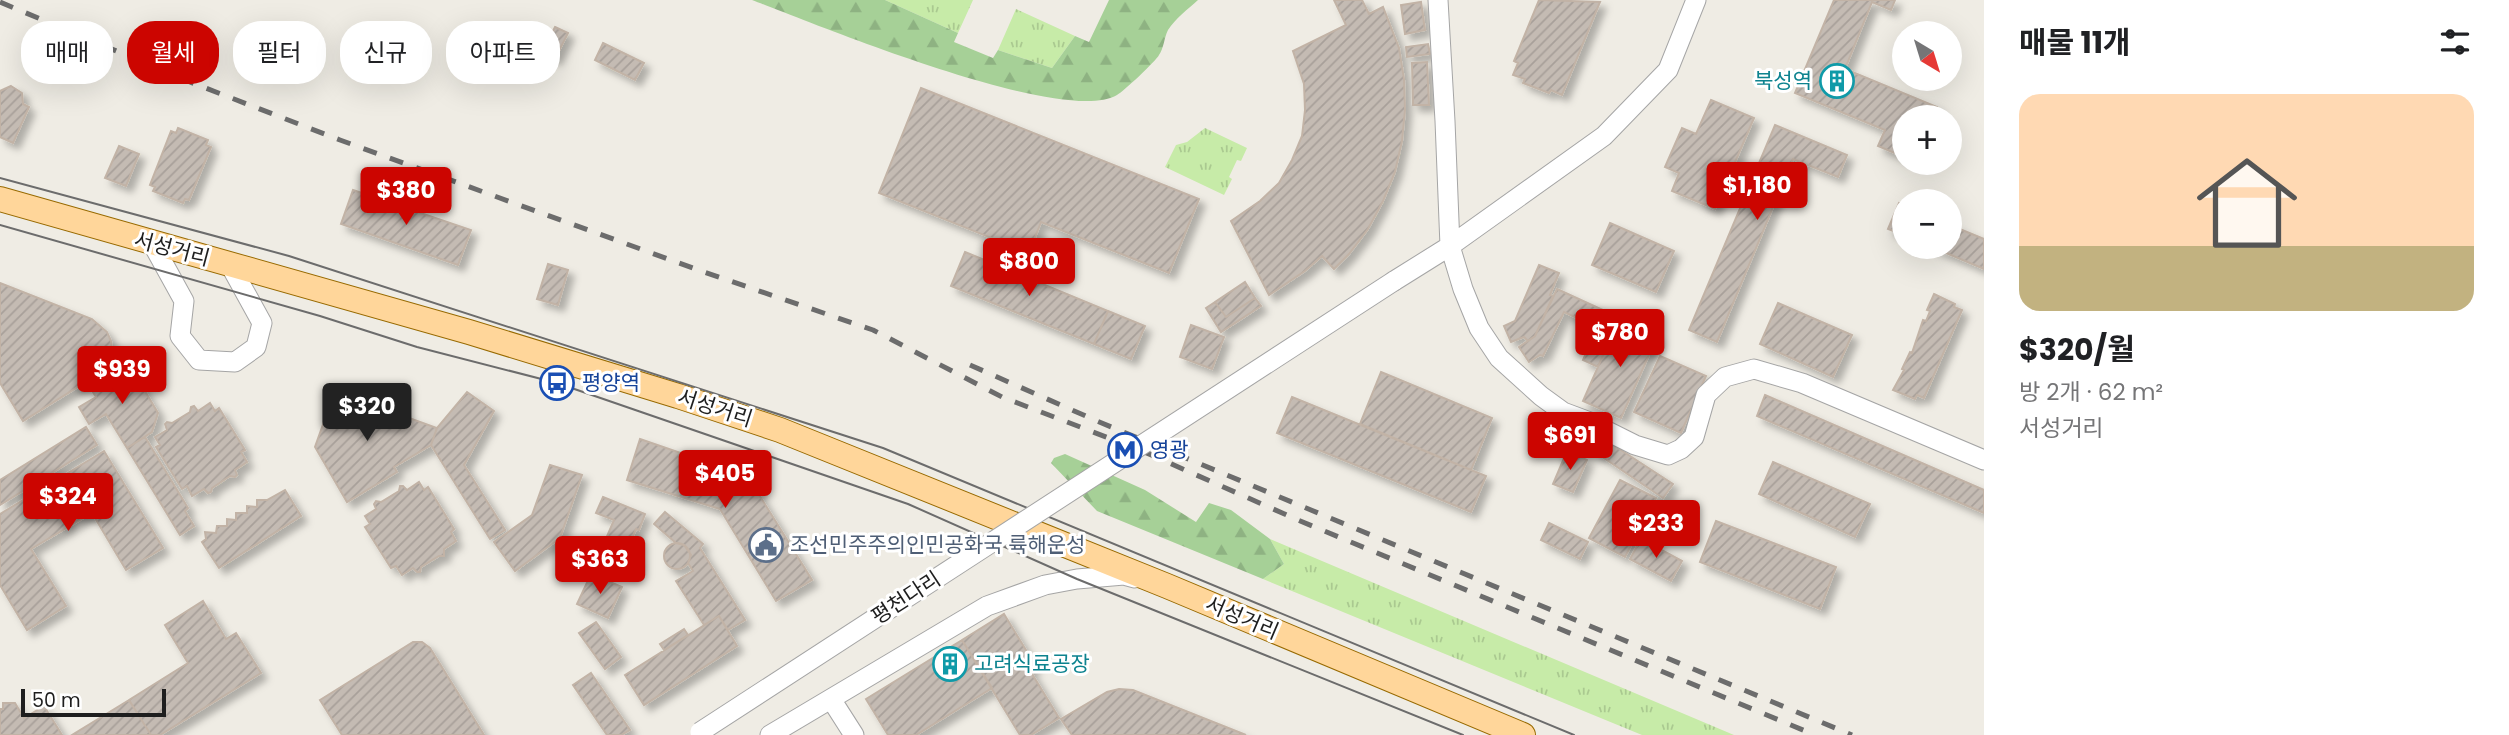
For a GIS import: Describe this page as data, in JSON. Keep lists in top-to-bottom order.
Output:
{
  "streets": {
    "main road": ["서성거리"],
    "street": ["평천다리"]
  },
  "places": {
    "building": ["북성역", "고려식료공장"],
    "bus stop": ["평양역"],
    "metro station": ["영광"],
    "public building": ["조선민주주의인민공화국 륙해운성"]
  },
  "scale_bar": "50 m",
  "north": "bottom right",
  "page": {
    "heading": "매물 11개",
    "map_buttons": ["+", "−"],
    "chip": [
      "매매",
      "월세",
      "필터",
      "신규",
      "아파트"
    ],
    "list": [
      {
        "name": "$320/월",
        "note": "방 2개 · 62 m² · 서성거리"
      }
    ],
    "price": [
      "$1,180",
      "$380",
      "$800",
      "$780",
      "$939",
      "$320",
      "$691",
      "$405",
      "$324",
      "$233",
      "$363"
    ],
    "scale": "50 m"
  }
}
